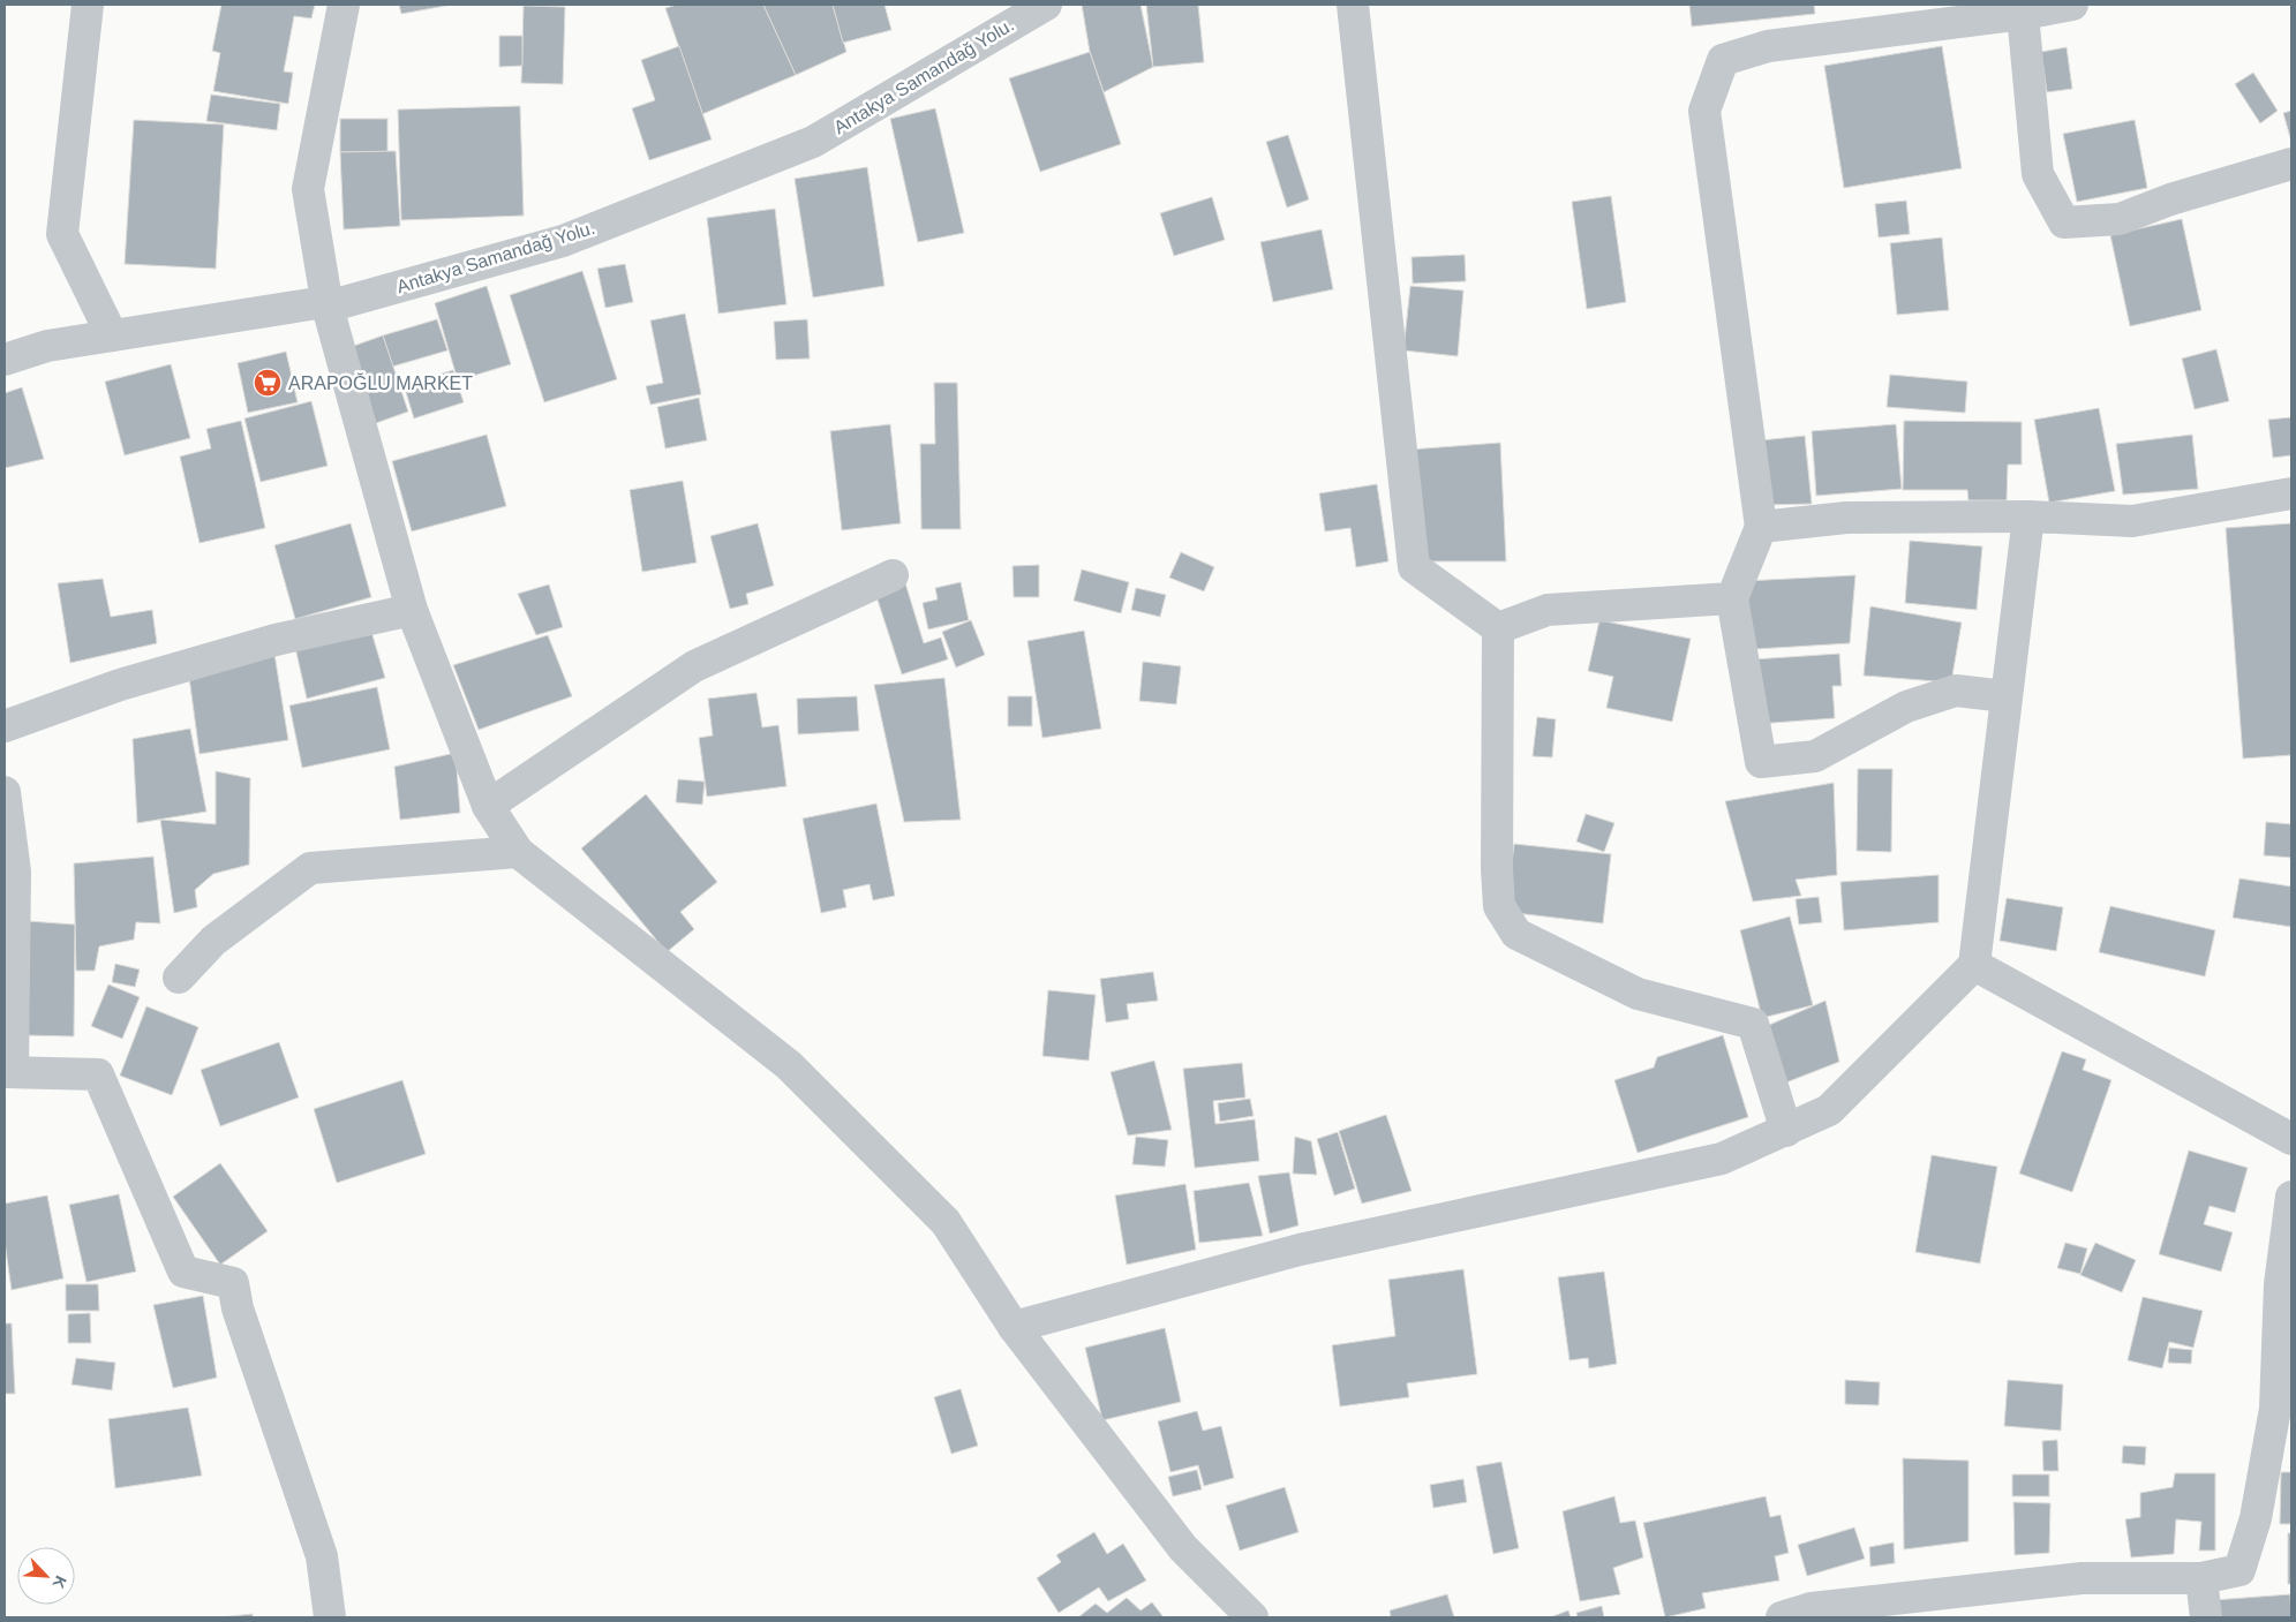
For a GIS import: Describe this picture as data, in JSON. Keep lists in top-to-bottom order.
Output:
{
  "streets": {
    "street": ["Antakya Samandağ Yolu."]
  },
  "places": {
    "supermarket": ["ARAPOĞLU MARKET"]
  },
  "north": "bottom right"
}
